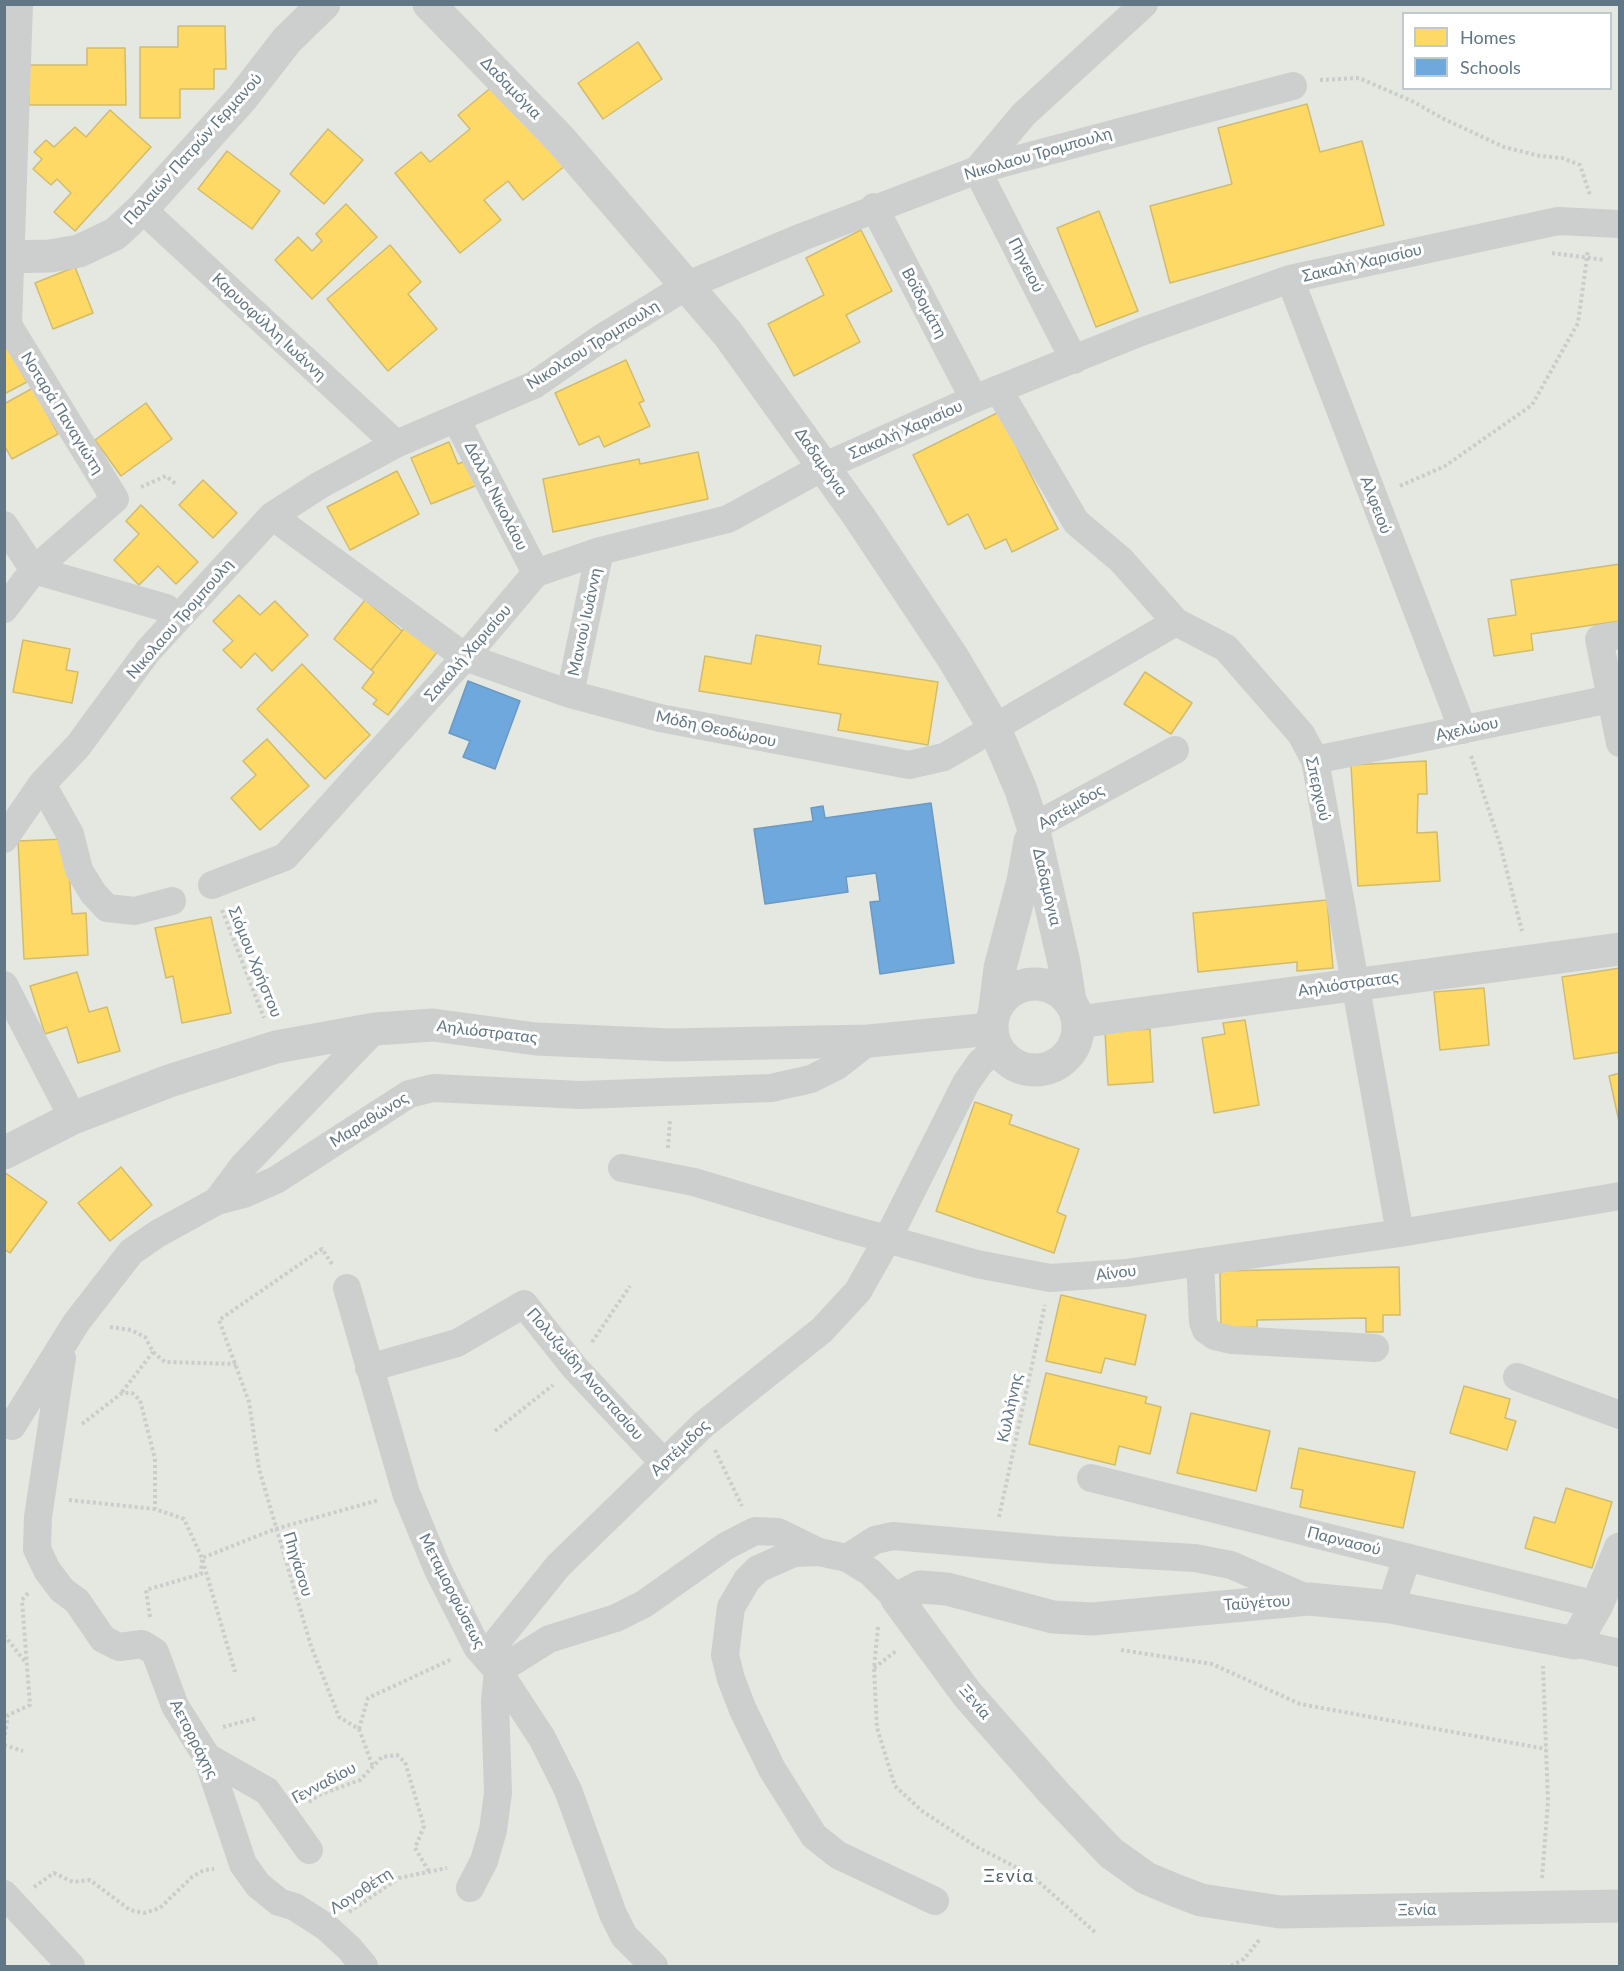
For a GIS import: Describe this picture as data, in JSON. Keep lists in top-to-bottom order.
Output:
{
  "streets": {
    "street": [
      "Δαδαμόγια",
      "Παλαιών Πατρών Γερμανού",
      "Νικολαου Τρομπουλη",
      "Σακαλή Χαρισίου",
      "Πηνειού",
      "Βοϊδομάτη",
      "Καρυοφύλλη Ιωάννη",
      "Νοταρά Παναγιώτη",
      "Δάλλα Νικολάου",
      "Αλφειού",
      "Μανιού Ιωάννη",
      "Μόδη Θεοδώρου",
      "Αχελώου",
      "Σπερχιού",
      "Αρτέμιδος",
      "Αηλιόστρατας",
      "Μαραθώνος",
      "Αίνου",
      "Πολυζωίδη Αναστασίου",
      "Παρνασού",
      "Μεταμορφώσεως",
      "Ταϋγέτου",
      "Ξενία",
      "Αετορράχης"
    ],
    "path": [
      "Σιόμου Χρήστου",
      "Κυλλήνης",
      "Πηγάσου",
      "Γενναδίου",
      "Λογοθέτη"
    ]
  },
  "crossings": [
    ["Δαδαμόγια", "Νικολαου Τρομπουλη"],
    ["Δαδαμόγια", "Σακαλή Χαρισίου"],
    ["Δαδαμόγια", "Μόδη Θεοδώρου"],
    ["Δαδαμόγια", "Αρτέμιδος"],
    ["Δαδαμόγια", "Αηλιόστρατας"],
    ["Παλαιών Πατρών Γερμανού", "Καρυοφύλλη Ιωάννη"],
    ["Παλαιών Πατρών Γερμανού", "Νοταρά Παναγιώτη"],
    ["Νικολαου Τρομπουλη", "Πηνειού"],
    ["Νικολαου Τρομπουλη", "Βοϊδομάτη"],
    ["Νικολαου Τρομπουλη", "Καρυοφύλλη Ιωάννη"],
    ["Νικολαου Τρομπουλη", "Δάλλα Νικολάου"],
    ["Νικολαου Τρομπουλη", "Μόδη Θεοδώρου"],
    ["Σακαλή Χαρισίου", "Πηνειού"],
    ["Σακαλή Χαρισίου", "Βοϊδομάτη"],
    ["Σακαλή Χαρισίου", "Δάλλα Νικολάου"],
    ["Σακαλή Χαρισίου", "Αλφειού"],
    ["Σακαλή Χαρισίου", "Μανιού Ιωάννη"],
    ["Σακαλή Χαρισίου", "Μόδη Θεοδώρου"],
    ["Σακαλή Χαρισίου", "Σπερχιού"],
    ["Σακαλή Χαρισίου", "Σιόμου Χρήστου"],
    ["Βοϊδομάτη", "Σπερχιού"],
    ["Αλφειού", "Αχελώου"],
    ["Μανιού Ιωάννη", "Μόδη Θεοδώρου"],
    ["Μόδη Θεοδώρου", "Σπερχιού"],
    ["Αχελώου", "Σπερχιού"],
    ["Σπερχιού", "Αηλιόστρατας"],
    ["Σπερχιού", "Αίνου"],
    ["Αρτέμιδος", "Αηλιόστρατας"],
    ["Αρτέμιδος", "Αίνου"],
    ["Αρτέμιδος", "Πολυζωίδη Αναστασίου"],
    ["Αρτέμιδος", "Μεταμορφώσεως"],
    ["Αρτέμιδος", "Λογοθέτη"],
    ["Σιόμου Χρήστου", "Αηλιόστρατας"],
    ["Αηλιόστρατας", "Μαραθώνος"],
    ["Αίνου", "Κυλλήνης"],
    ["Πολυζωίδη Αναστασίου", "Μεταμορφώσεως"],
    ["Πηγάσου", "Γενναδίου"],
    ["Ταϋγέτου", "Ξενία"],
    ["Αετορράχης", "Λογοθέτη"]
  ],
  "districts": ["Ξενία"],
  "legend": ["Homes", "Schools"]
}
